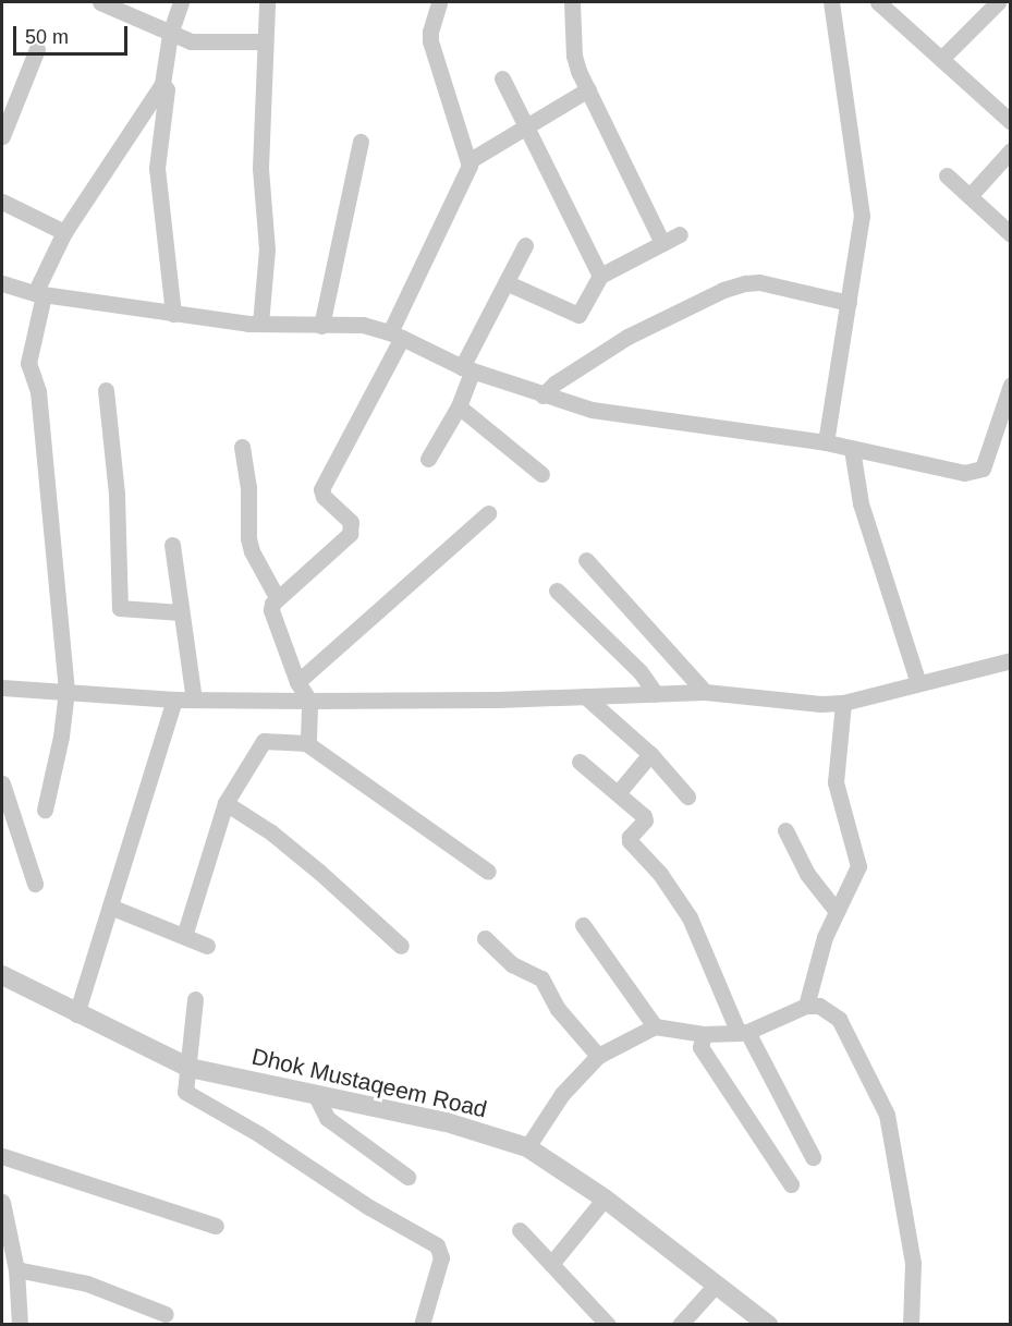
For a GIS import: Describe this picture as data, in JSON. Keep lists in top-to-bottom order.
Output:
{
  "streets": {
    "street": ["Dhok Mustaqeem Road"]
  },
  "scale_bar": "50 m"
}
